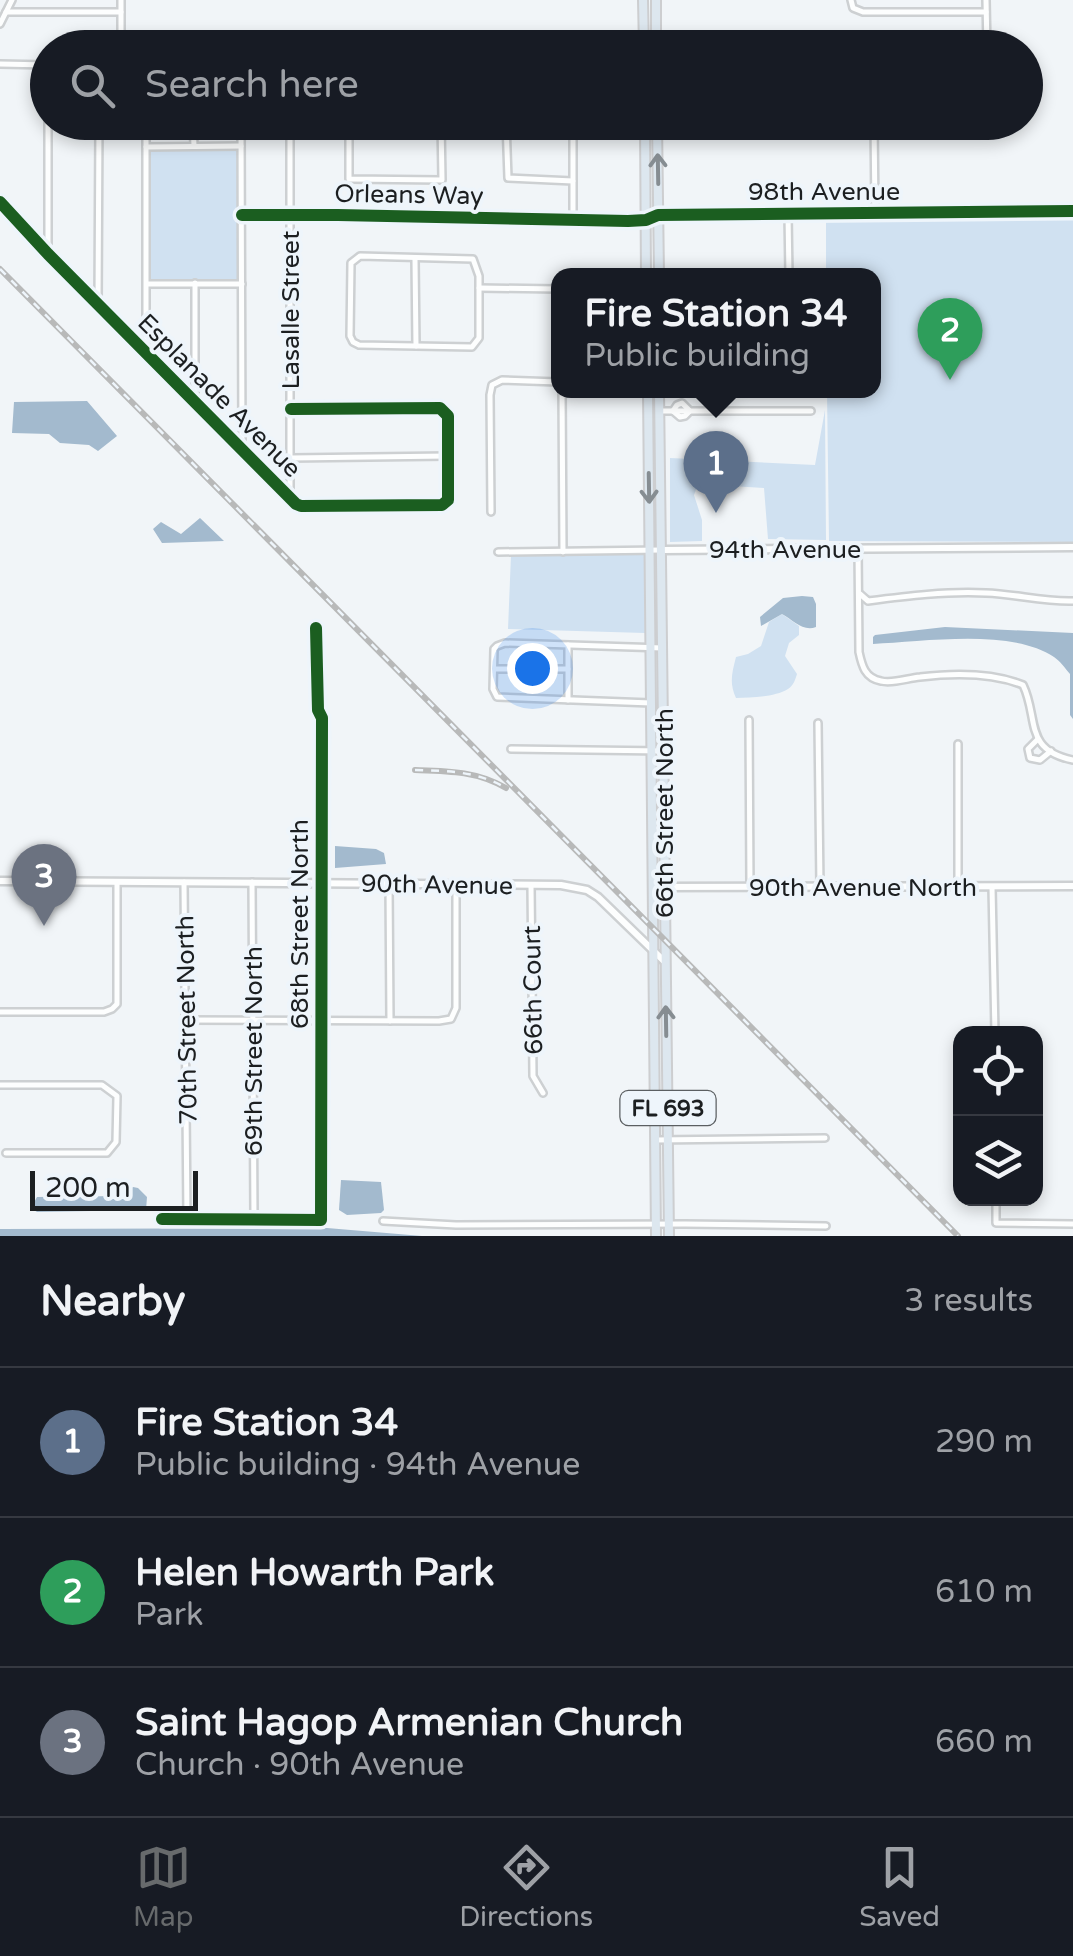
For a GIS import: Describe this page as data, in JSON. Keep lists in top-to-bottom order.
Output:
{
  "streets": {
    "main road": ["66th Street North", "FL 693"],
    "street": [
      "98th Avenue",
      "Orleans Way",
      "Lasalle Street",
      "Esplanade Avenue",
      "94th Avenue",
      "90th Avenue",
      "90th Avenue North",
      "68th Street North",
      "66th Court",
      "70th Street North",
      "69th Street North"
    ]
  },
  "crossings": [
    ["98th Avenue", "Orleans Way"],
    ["Orleans Way", "Lasalle Street"],
    ["Lasalle Street", "Esplanade Avenue"],
    ["94th Avenue", "66th Street North"],
    ["66th Street North", "90th Avenue"],
    ["66th Street North", "90th Avenue North"],
    ["90th Avenue", "68th Street North"],
    ["90th Avenue", "66th Court"],
    ["90th Avenue", "70th Street North"],
    ["90th Avenue", "69th Street North"],
    ["68th Street North", "69th Street North"]
  ],
  "scale_bar": "200 m",
  "page": {
    "search": "Search here",
    "popup": ["Fire Station 34", "Public building"],
    "pins": ["2", "1", "3"],
    "scale": "200 m",
    "heading": ["Nearby", "3 results"],
    "list": [
      {
        "mark": "1",
        "name": "Fire Station 34",
        "note": "Public building · 94th Avenue",
        "value": "290 m"
      },
      {
        "mark": "2",
        "name": "Helen Howarth Park",
        "note": "Park",
        "value": "610 m"
      },
      {
        "mark": "3",
        "name": "Saint Hagop Armenian Church",
        "note": "Church · 90th Avenue",
        "value": "660 m"
      }
    ],
    "nav": ["Map", "Directions", "Saved"]
  }
}
